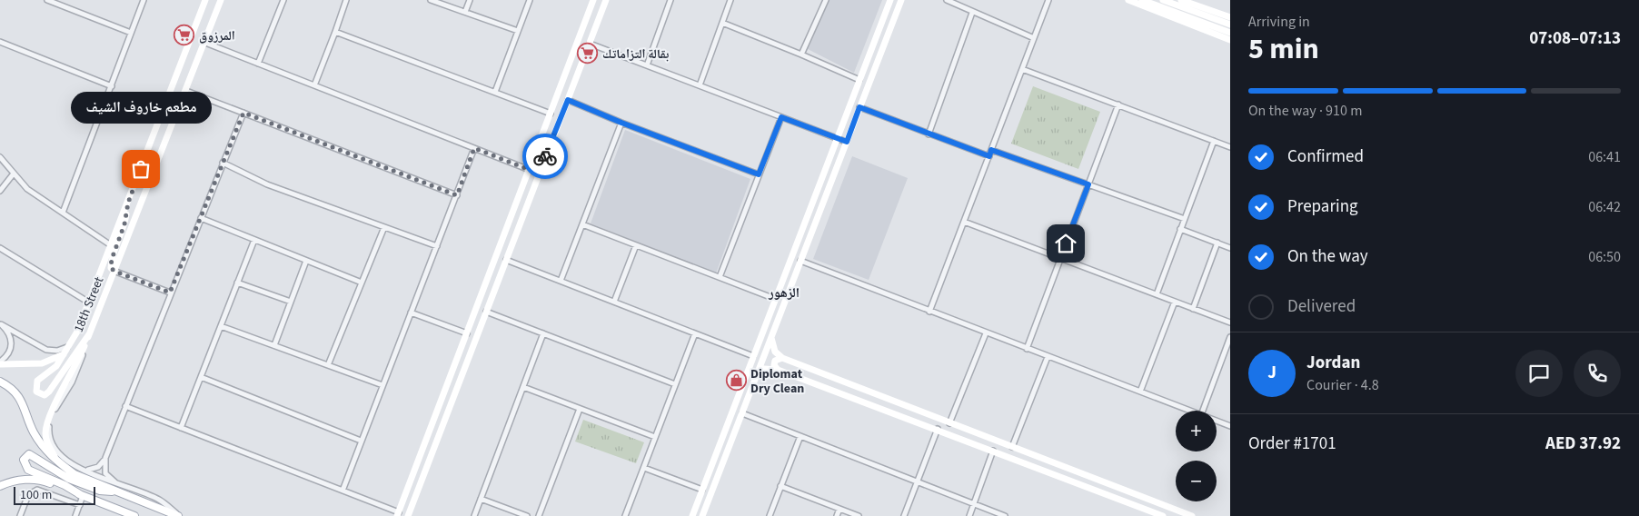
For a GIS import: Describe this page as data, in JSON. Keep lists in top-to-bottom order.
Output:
{
  "streets": {
    "street": ["18th Street"]
  },
  "districts": ["الزهور"],
  "places": {
    "supermarket": ["المرزوق", "بقالة التزاماتك"],
    "other": ["مطعم خاروف الشيف"],
    "shop": ["Diplomat Dry Clean"]
  },
  "scale_bar": "100 m",
  "page": {
    "heading": ["5 min", "Arriving in", "07:08–07:13"],
    "panel": [
      "Jordan",
      "Courier · 4.8",
      "Order #1701",
      "AED 37.92"
    ],
    "bar": "On the way · 910 m",
    "bubble": "مطعم خاروف الشيف",
    "list": [
      ["Confirmed", "06:41"],
      ["Preparing", "06:42"],
      ["On the way", "06:50"],
      "Delivered"
    ],
    "round": "J",
    "map_buttons": ["+", "−"],
    "scale": "100 m"
  }
}
